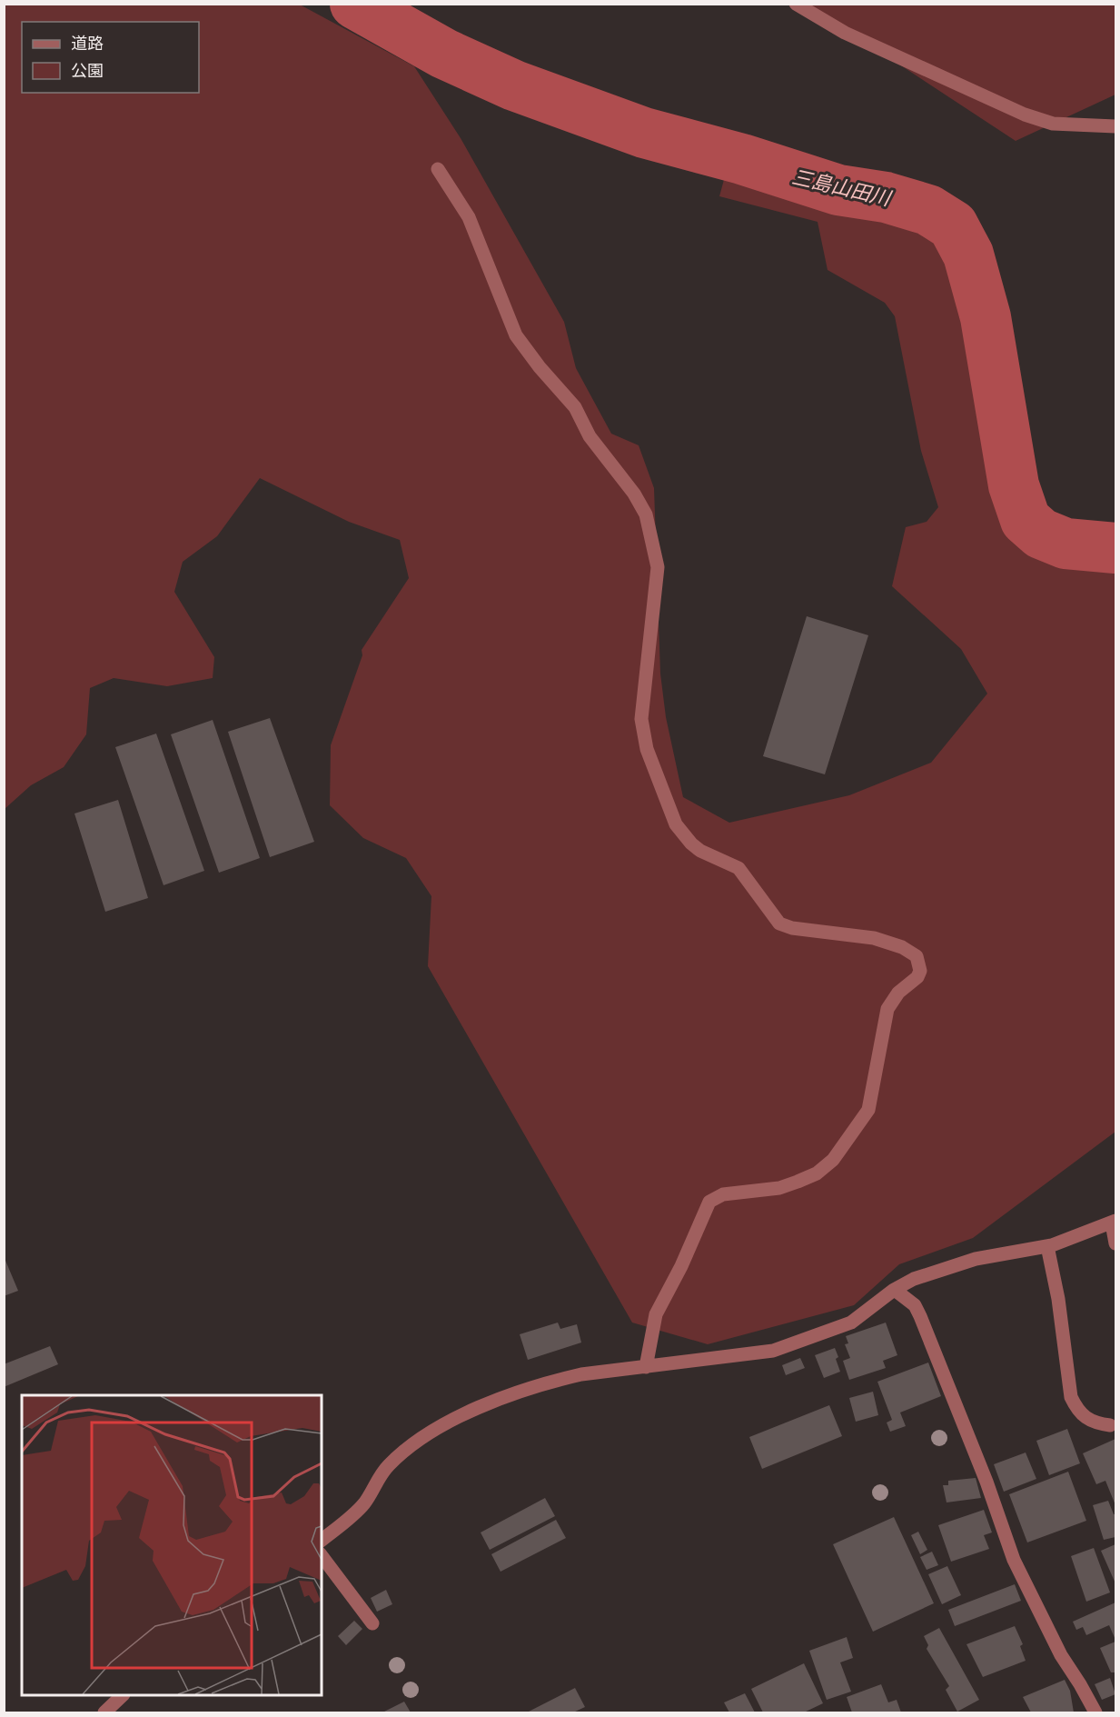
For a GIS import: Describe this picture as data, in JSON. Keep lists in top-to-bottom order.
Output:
{
  "water": ["三島山田川"],
  "legend": ["道路", "公園"]
}
